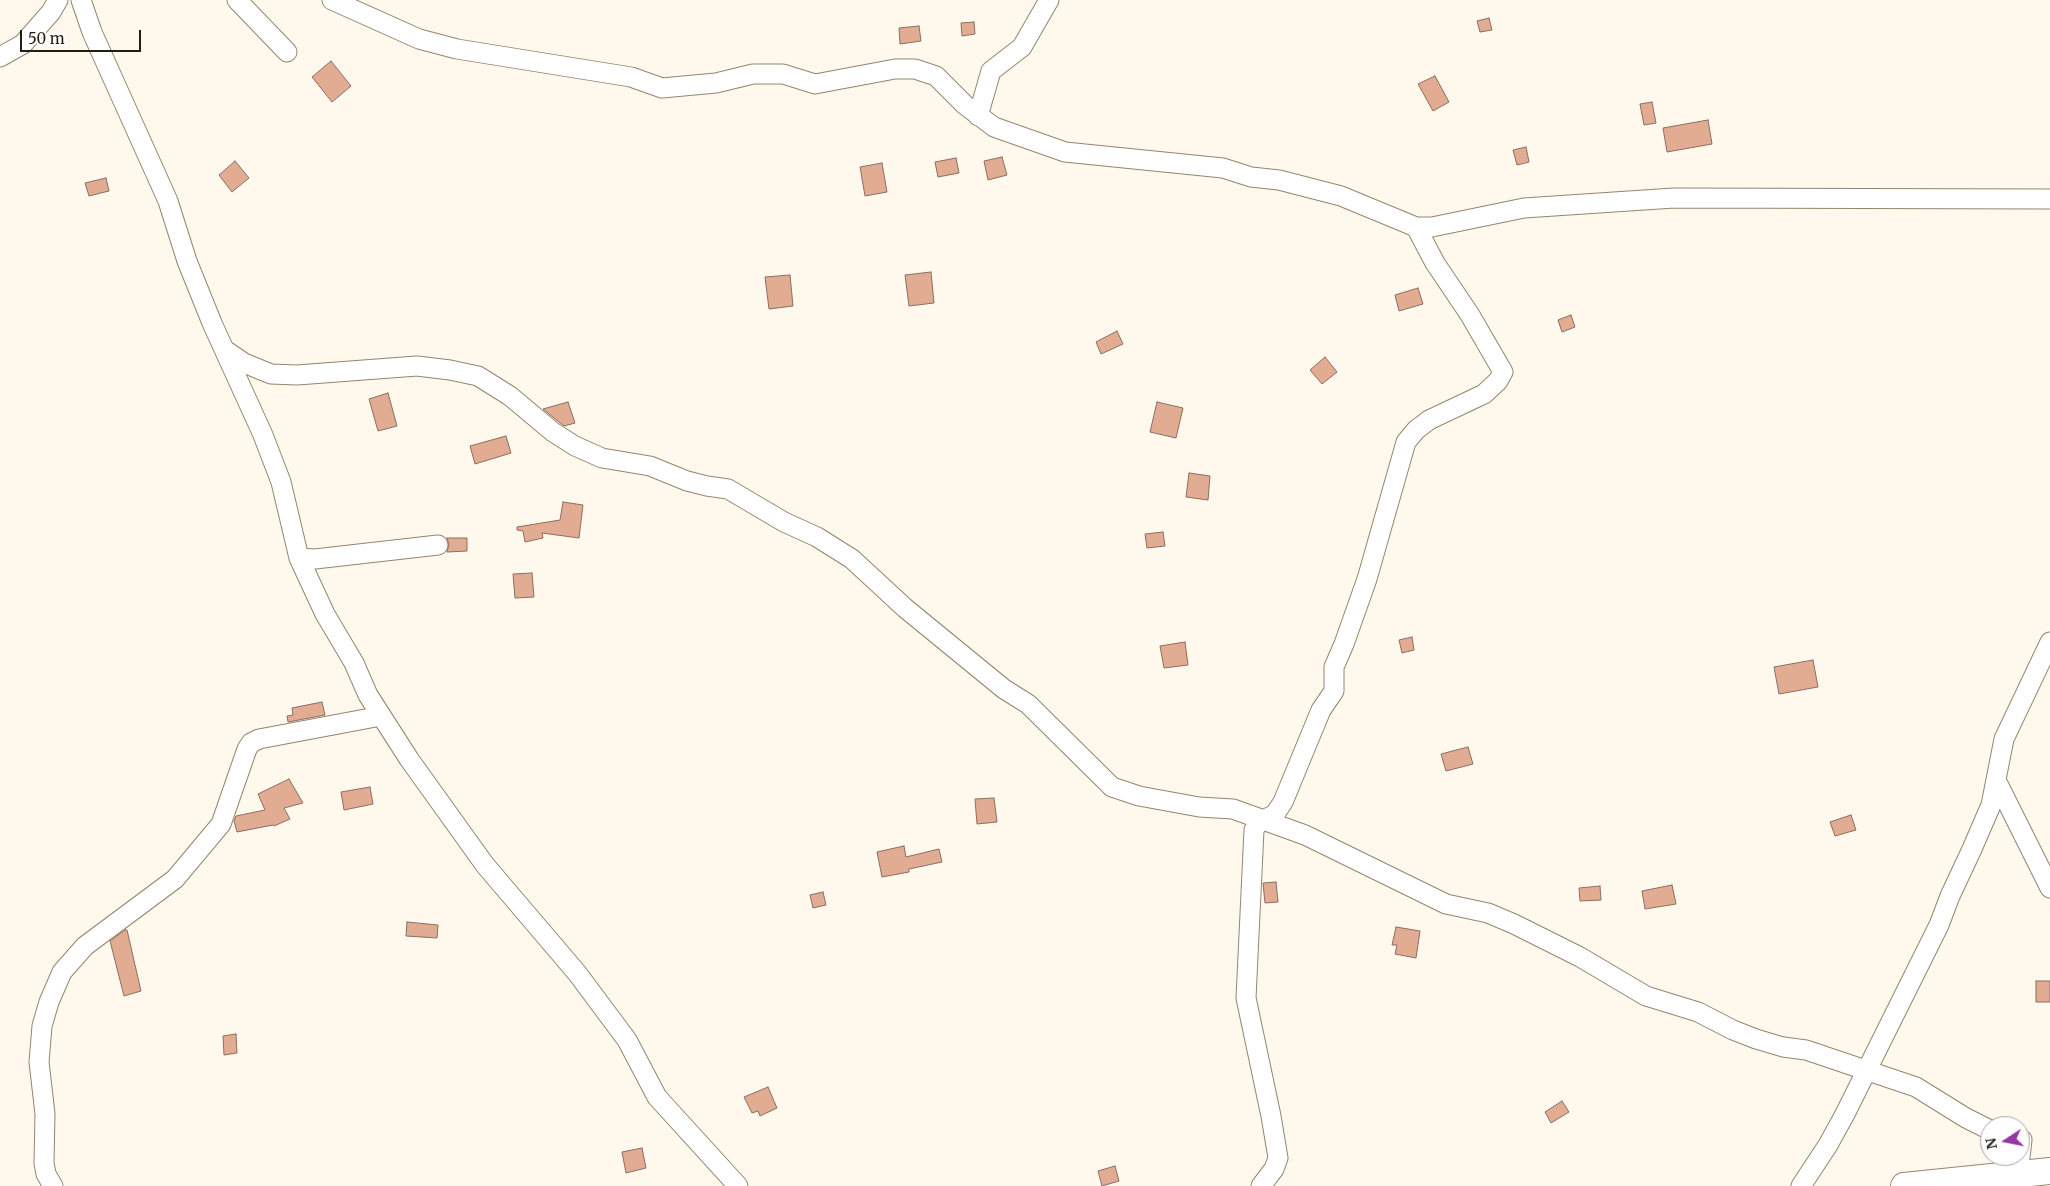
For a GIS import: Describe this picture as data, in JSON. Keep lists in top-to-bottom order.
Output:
{
  "scale_bar": "50 m",
  "north": "left"
}
